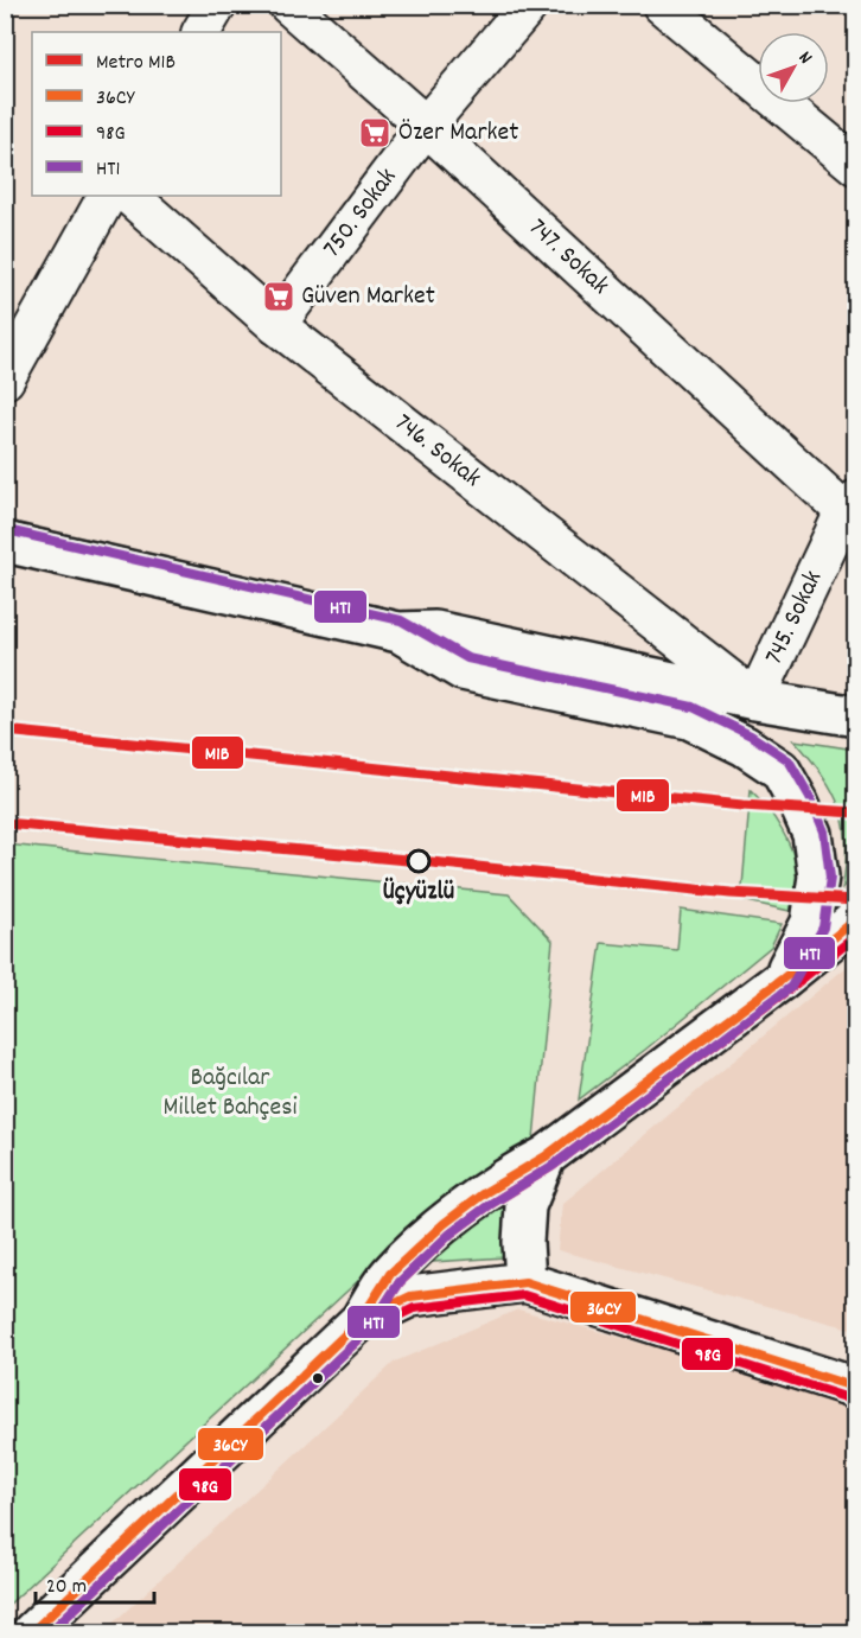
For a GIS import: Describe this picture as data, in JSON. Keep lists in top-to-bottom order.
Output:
{
  "streets": {
    "street": [
      "750. Sokak",
      "747. Sokak",
      "746. Sokak",
      "745. Sokak"
    ]
  },
  "crossings": [
    ["750. Sokak", "747. Sokak"],
    ["750. Sokak", "746. Sokak"],
    ["747. Sokak", "745. Sokak"],
    ["746. Sokak", "745. Sokak"]
  ],
  "parks": ["Bağcılar Millet Bahçesi"],
  "places": {
    "supermarket": ["Özer Market", "Güven Market"],
    "other": ["Üçyüzlü"]
  },
  "lines": [
    "transit line HT1",
    "metro line M1B",
    "transit line 36CY",
    "transit line 98G"
  ],
  "legend": [
    "Metro M1B",
    "36CY",
    "98G",
    "HT1"
  ],
  "scale_bar": "20 m",
  "north": "top right"
}
